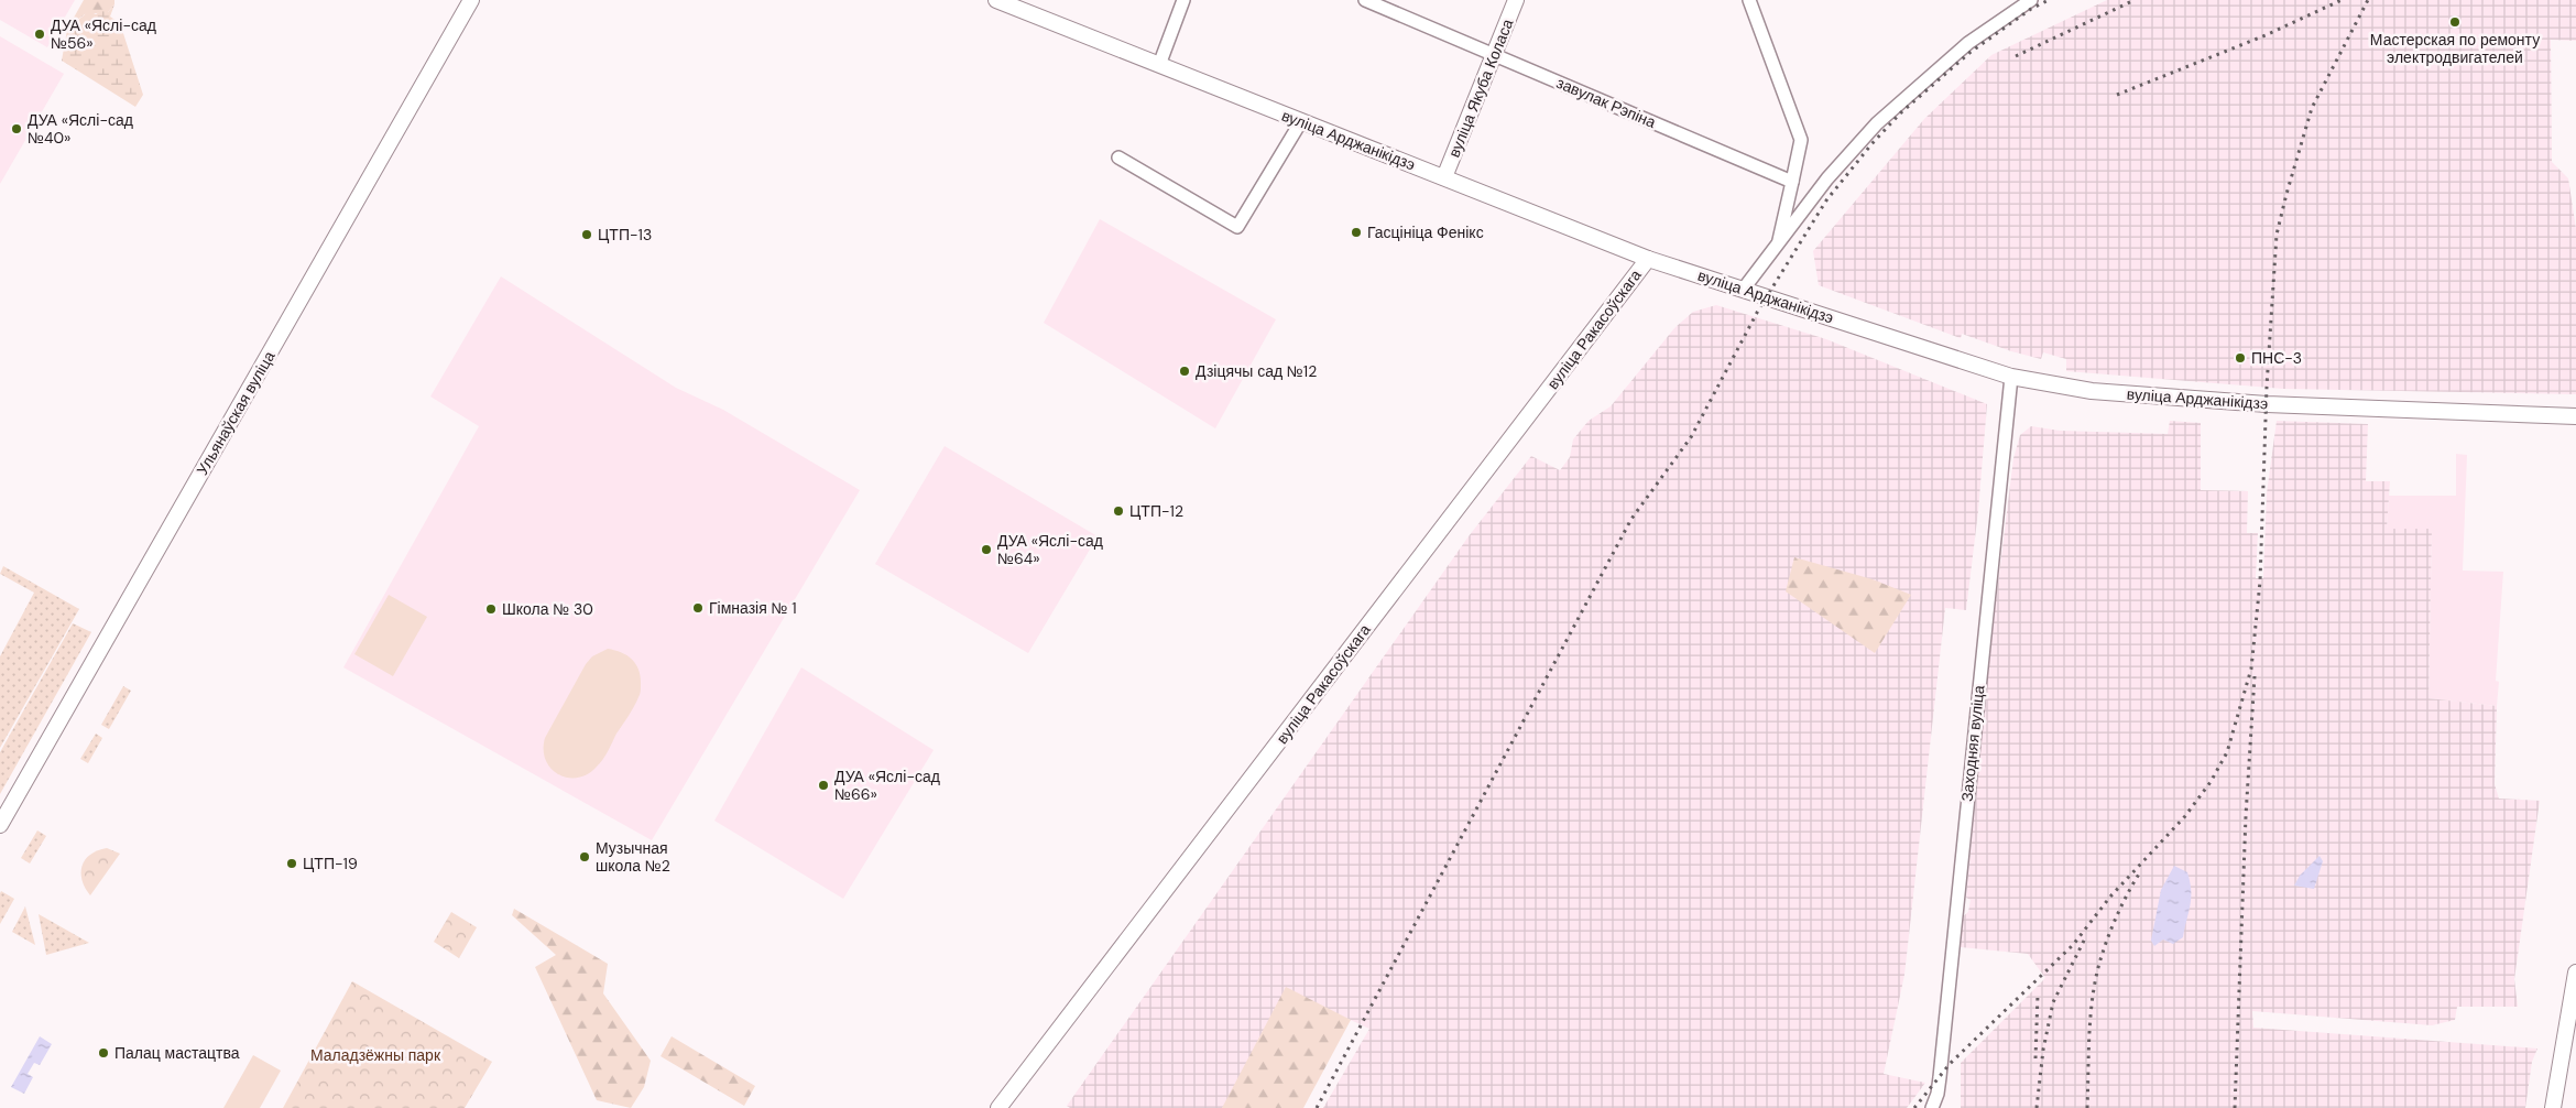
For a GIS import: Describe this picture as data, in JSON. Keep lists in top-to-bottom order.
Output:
{
  "streets": {
    "main road": [
      "вуліца Якуба Коласа",
      "вуліца Арджанікідзэ",
      "вуліца Ракасоўскага",
      "Ульянаўская вуліца"
    ],
    "street": ["завулак Рэпіна", "Заходняя вуліца"]
  },
  "crossings": [
    ["вуліца Якуба Коласа", "завулак Рэпіна"],
    ["вуліца Якуба Коласа", "вуліца Арджанікідзэ"],
    ["вуліца Арджанікідзэ", "вуліца Ракасоўскага"],
    ["вуліца Арджанікідзэ", "Заходняя вуліца"]
  ],
  "parks": ["Маладзёжны парк"],
  "places": [
    "Мастерская по ремонту электродвигателей",
    "ДУА «Яслі-сад №56»",
    "ДУА «Яслі-сад №40»",
    "Гасцініца Фенікс",
    "ЦТП-13",
    "ПНС-3",
    "Дзіцячы сад №12",
    "ЦТП-12",
    "ДУА «Яслі-сад №64»",
    "Гімназія № 1",
    "Школа № 30",
    "ДУА «Яслі-сад №66»",
    "Музычная школа №2",
    "ЦТП-19",
    "Палац мастацтва"
  ]
}
